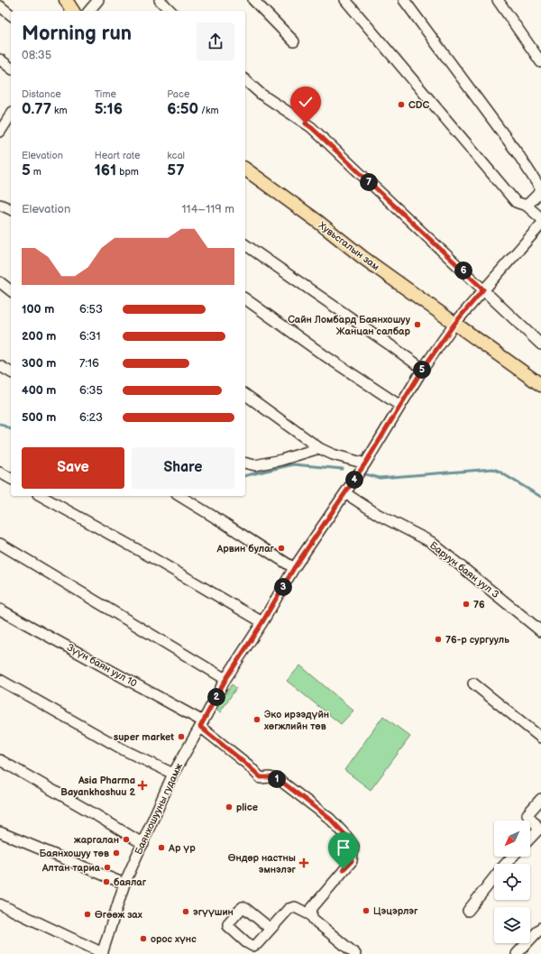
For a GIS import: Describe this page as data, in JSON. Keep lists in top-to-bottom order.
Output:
{
  "streets": {
    "main road": ["Хувьсгалын зам"],
    "street": ["Баруун баян уул 3", "Зүүн баян уул 10", "Баянхошууны гудамж"]
  },
  "crossings": [
    ["Хувьсгалын зам", "Баянхошууны гудамж"],
    ["Баруун баян уул 3", "Баянхошууны гудамж"],
    ["Зүүн баян уул 10", "Баянхошууны гудамж"]
  ],
  "places": {
    "other": [
      "CDC",
      "Сайн Ломбард Баянхошуу Жанцан салбар",
      "Арвин булаг",
      "76",
      "76-р сургууль",
      "Эко ирээдүйн хөгжлийн төв",
      "super market",
      "plice",
      "жаргалан",
      "Ар үр",
      "Баянхошуу төв",
      "Алтан тариа",
      "баялаг",
      "Цэцэрлэг",
      "эгүүшин",
      "Өгөөж зах",
      "орос хүнс"
    ],
    "health": ["Asia Pharma Bayankhoshuu 2", "Өндөр настны эмнэлэг"]
  },
  "north": "bottom left",
  "page": {
    "heading": ["Morning run", "08:35"],
    "stats": [
      ["Distance", "0.77 km"],
      ["Time", "5:16"],
      ["Pace", "6:50 /km"],
      ["Elevation", "5 m"],
      ["Heart rate", "161 bpm"],
      ["kcal", "57"]
    ],
    "pins": [
      "7",
      "6",
      "5",
      "4",
      "3",
      "2",
      "1"
    ],
    "chart": ["Elevation", "114–119 m"],
    "list": [
      {
        "name": "100 m",
        "note": "6:53"
      },
      {
        "name": "200 m",
        "note": "6:31"
      },
      {
        "name": "300 m",
        "note": "7:16"
      },
      {
        "name": "400 m",
        "note": "6:35"
      },
      {
        "name": "500 m",
        "note": "6:23"
      }
    ],
    "buttons": ["Save", "Share"]
  }
}
